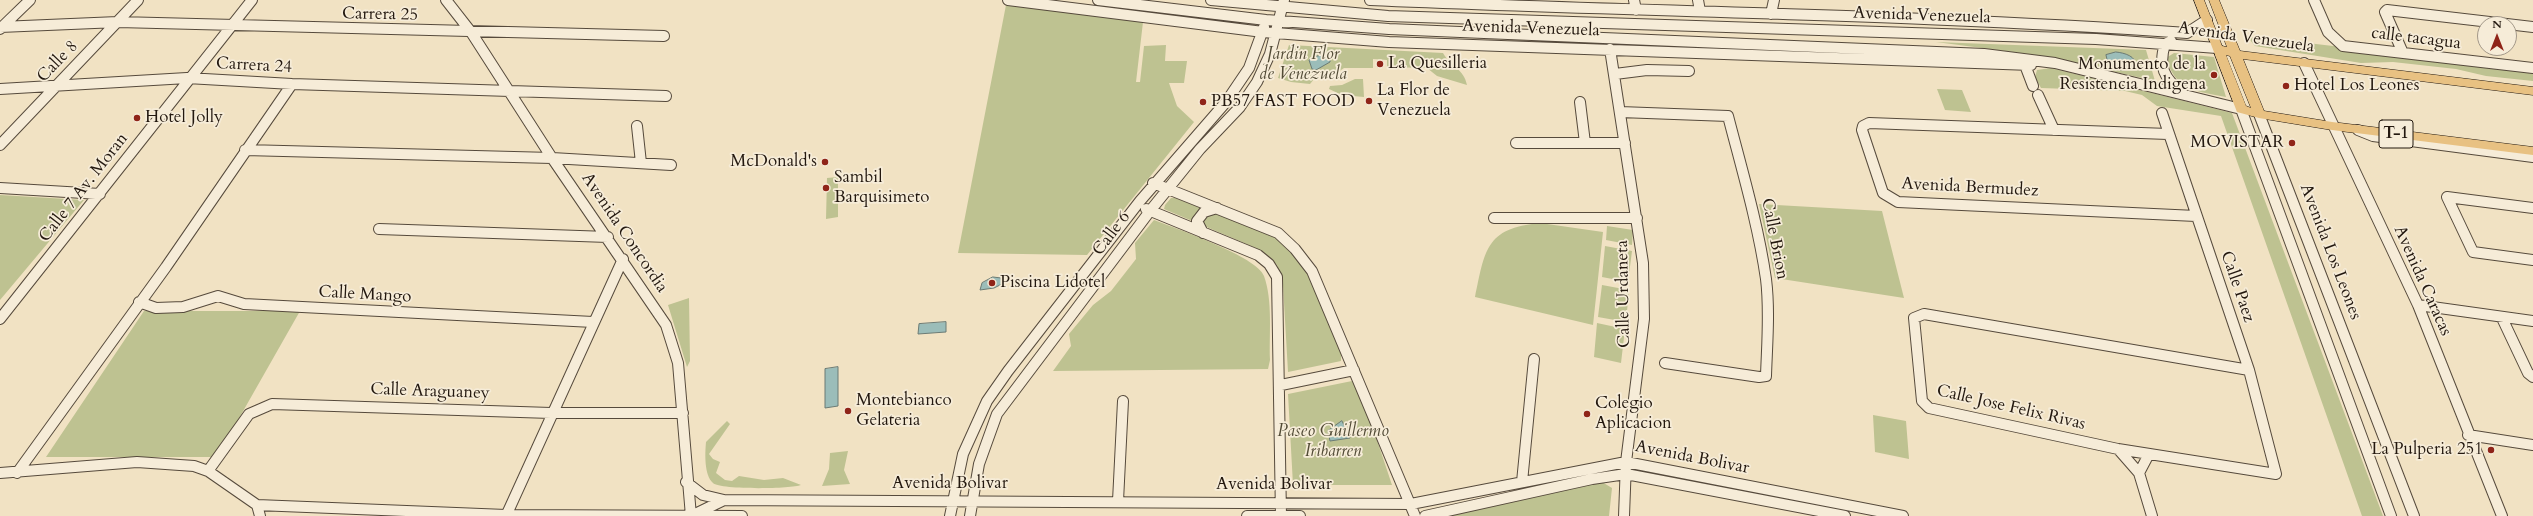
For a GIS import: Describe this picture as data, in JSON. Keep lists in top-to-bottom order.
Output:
{
  "streets": {
    "main road": ["Avenida Venezuela", "T-1", "Avenida Los Leones"],
    "street": [
      "Carrera 25",
      "calle tacagua",
      "Calle 8",
      "Carrera 24",
      "Calle 7 Av. Moran",
      "Avenida Bermudez",
      "Avenida Concordia",
      "Calle 6",
      "Calle Brion",
      "Avenida Caracas",
      "Calle Paez",
      "Calle Urdaneta",
      "Calle Mango",
      "Calle Araguaney",
      "Calle Jose Felix Rivas",
      "Avenida Bolivar"
    ]
  },
  "crossings": [
    ["Carrera 25", "Calle 8"],
    ["Carrera 25", "Calle 7 Av. Moran"],
    ["Carrera 25", "Avenida Concordia"],
    ["Avenida Venezuela", "Calle 6"],
    ["Avenida Venezuela", "Avenida Los Leones"],
    ["Avenida Venezuela", "Avenida Caracas"],
    ["Avenida Venezuela", "Calle Urdaneta"],
    ["Calle 8", "Carrera 24"],
    ["Carrera 24", "Calle 7 Av. Moran"],
    ["Carrera 24", "Avenida Concordia"],
    ["Avenida Bermudez", "Calle Paez"],
    ["Avenida Concordia", "Calle Araguaney"],
    ["Avenida Concordia", "Avenida Bolivar"],
    ["Calle 6", "Avenida Bolivar"],
    ["Calle Brion", "Calle Urdaneta"],
    ["Calle Paez", "Calle Jose Felix Rivas"],
    ["Calle Urdaneta", "Avenida Bolivar"]
  ],
  "parks": ["Jardin Flor de Venezuela", "Paseo Guillermo Iribarren"],
  "places": [
    "La Quesilleria",
    "Monumento de la Resistencia Indigena",
    "Hotel Los Leones",
    "La Flor de Venezuela",
    "PB57 FAST FOOD",
    "Hotel Jolly",
    "MOVISTAR",
    "McDonald's",
    "Sambil Barquisimeto",
    "Piscina Lidotel",
    "Montebianco Gelateria",
    "Colegio Aplicacion",
    "La Pulperia 251"
  ],
  "north": "top"
}
